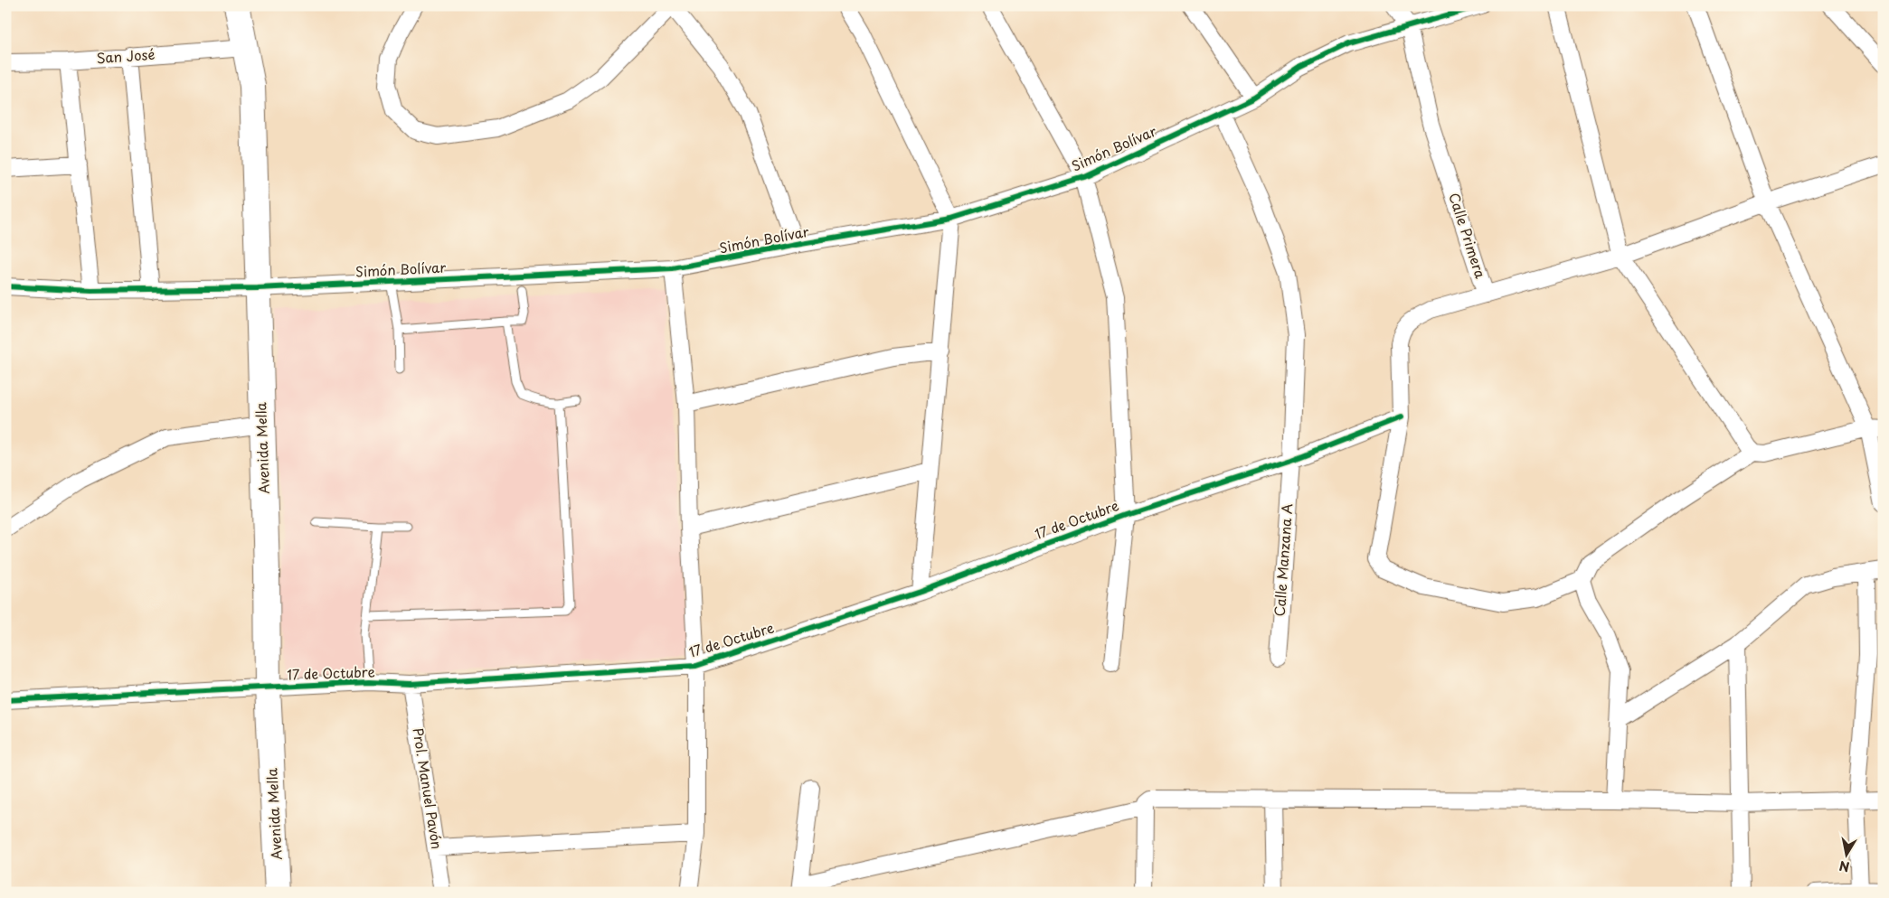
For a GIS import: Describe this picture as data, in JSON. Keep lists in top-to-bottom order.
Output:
{
  "streets": {
    "main road": ["Avenida Mella"],
    "street": [
      "San José",
      "Simón Bolívar",
      "Calle Primera",
      "17 de Octubre",
      "Calle Manzana A",
      "Prol. Manuel Pavón"
    ]
  },
  "crossings": [
    ["San José", "Avenida Mella"],
    ["Simón Bolívar", "Calle Primera"],
    ["Simón Bolívar", "Avenida Mella"],
    ["Simón Bolívar", "Calle Manzana A"],
    ["Calle Primera", "17 de Octubre"],
    ["Avenida Mella", "17 de Octubre"],
    ["17 de Octubre", "Calle Manzana A"],
    ["17 de Octubre", "Prol. Manuel Pavón"]
  ],
  "north": "bottom"
}
